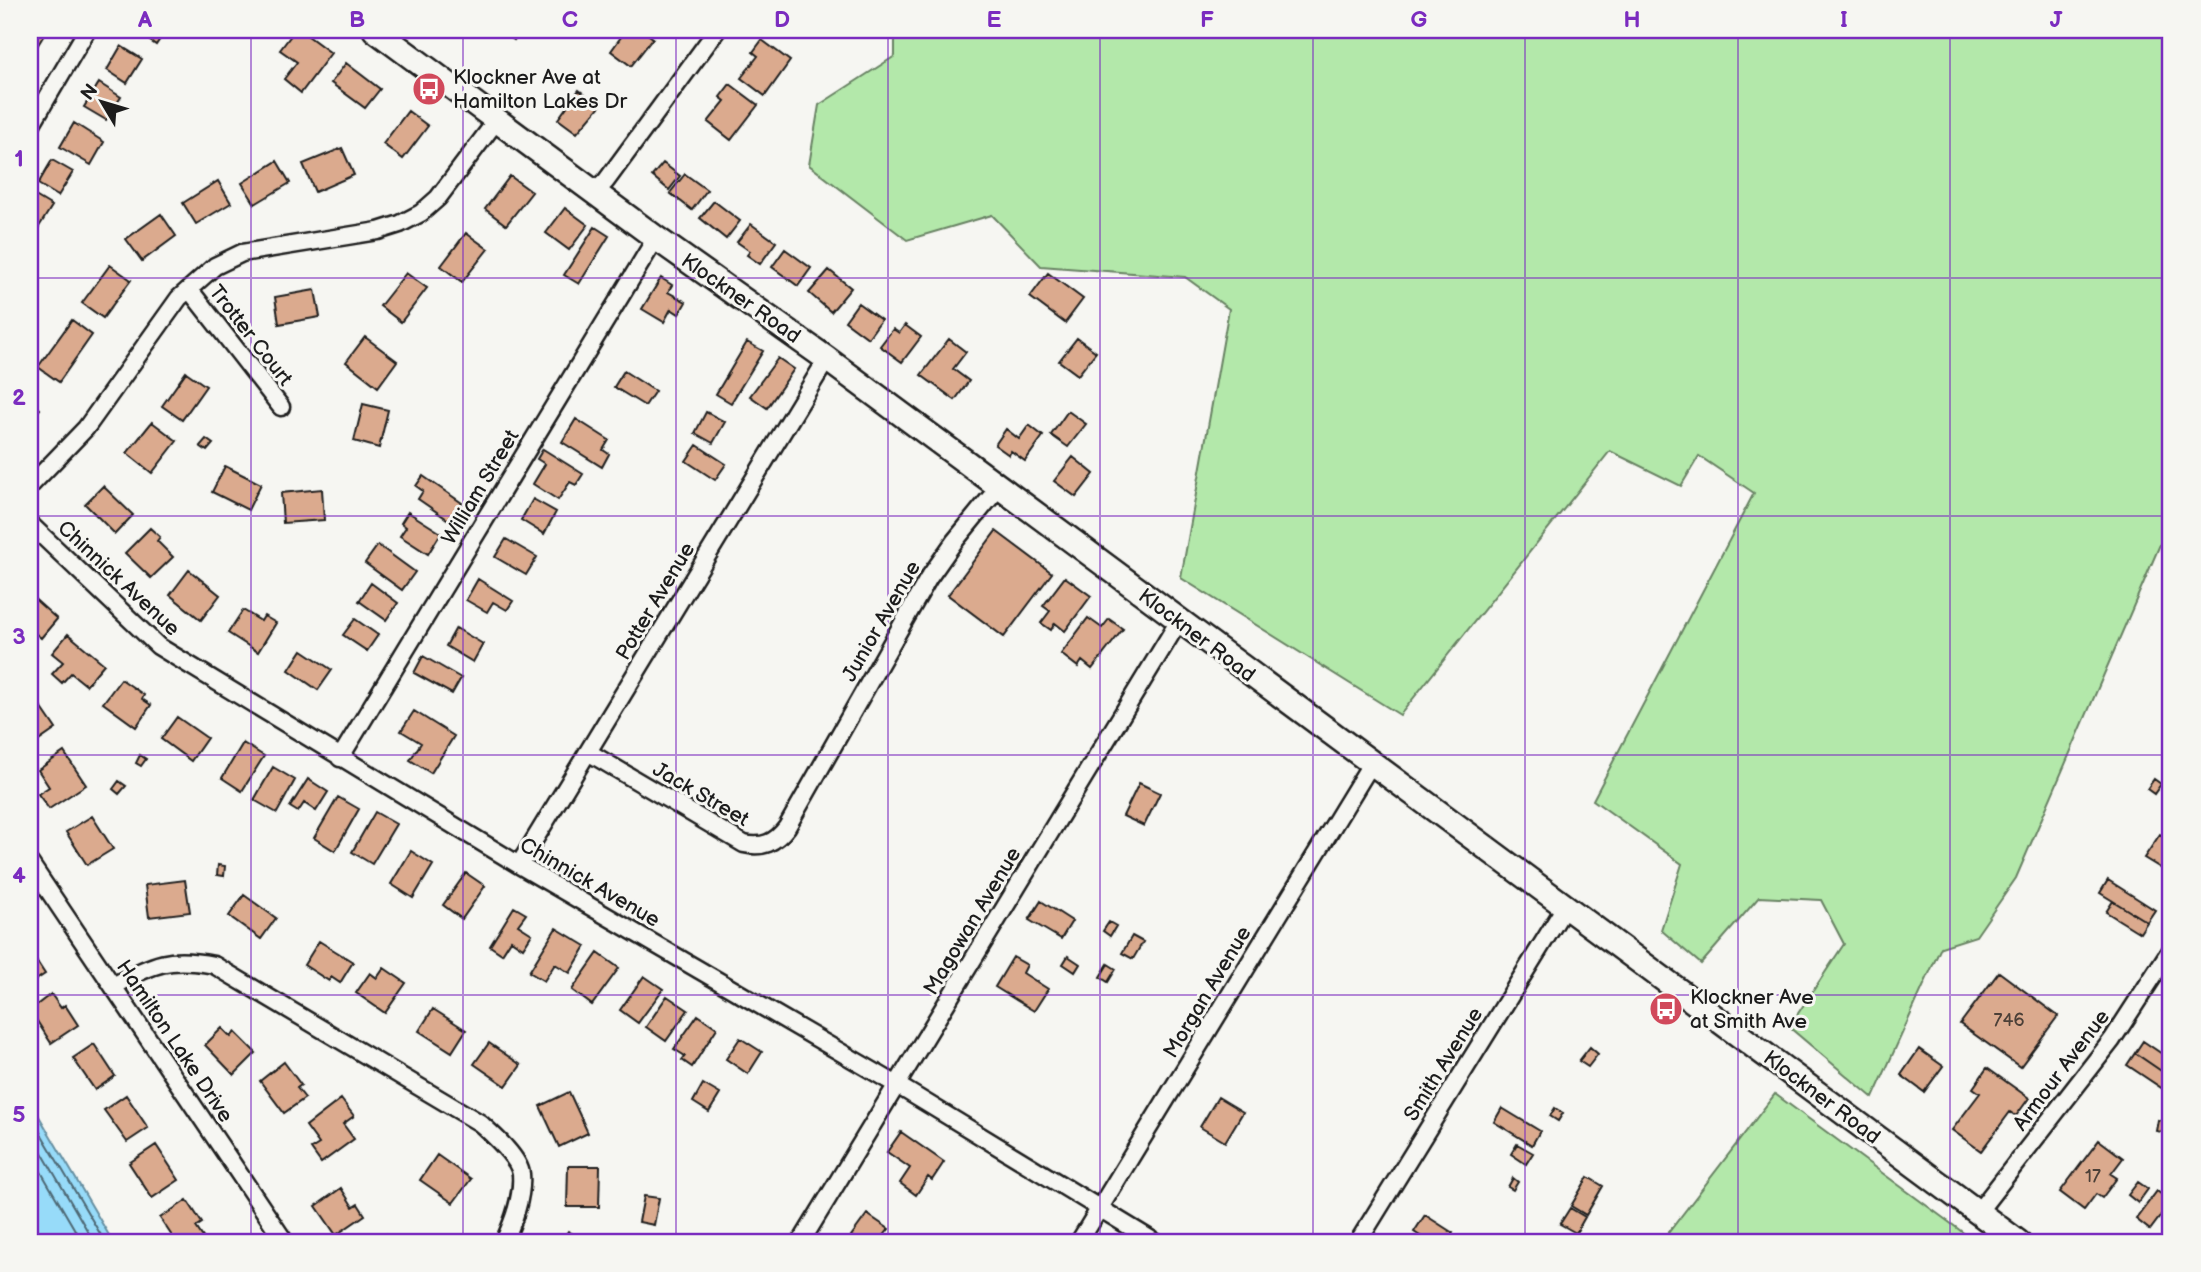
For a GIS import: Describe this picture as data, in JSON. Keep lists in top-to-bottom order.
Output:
{
  "streets": {
    "main road": ["Klockner Road"],
    "street": [
      "Trotter Court",
      "William Street",
      "Chinnick Avenue",
      "Potter Avenue",
      "Junior Avenue",
      "Jack Street",
      "Magowan Avenue",
      "Morgan Avenue",
      "Hamilton Lake Drive",
      "Smith Avenue",
      "Armour Avenue"
    ]
  },
  "crossings": [
    ["Klockner Road", "William Street"],
    ["Klockner Road", "Potter Avenue"],
    ["Klockner Road", "Junior Avenue"],
    ["Klockner Road", "Magowan Avenue"],
    ["Klockner Road", "Morgan Avenue"],
    ["Klockner Road", "Smith Avenue"],
    ["Klockner Road", "Armour Avenue"],
    ["William Street", "Chinnick Avenue"],
    ["Chinnick Avenue", "Potter Avenue"],
    ["Chinnick Avenue", "Magowan Avenue"],
    ["Chinnick Avenue", "Morgan Avenue"],
    ["Potter Avenue", "Jack Street"],
    ["Junior Avenue", "Jack Street"]
  ],
  "places": {
    "bus stop": ["Klockner Ave at Hamilton Lakes Dr", "Klockner Ave at Smith Ave"]
  },
  "house_numbers": ["746", "17"],
  "north": "top left",
  "grid": {
    "columns": [
      "A",
      "B",
      "C",
      "D",
      "E",
      "F",
      "G",
      "H",
      "I",
      "J"
    ],
    "rows": [
      "1",
      "2",
      "3",
      "4",
      "5"
    ]
  }
}
